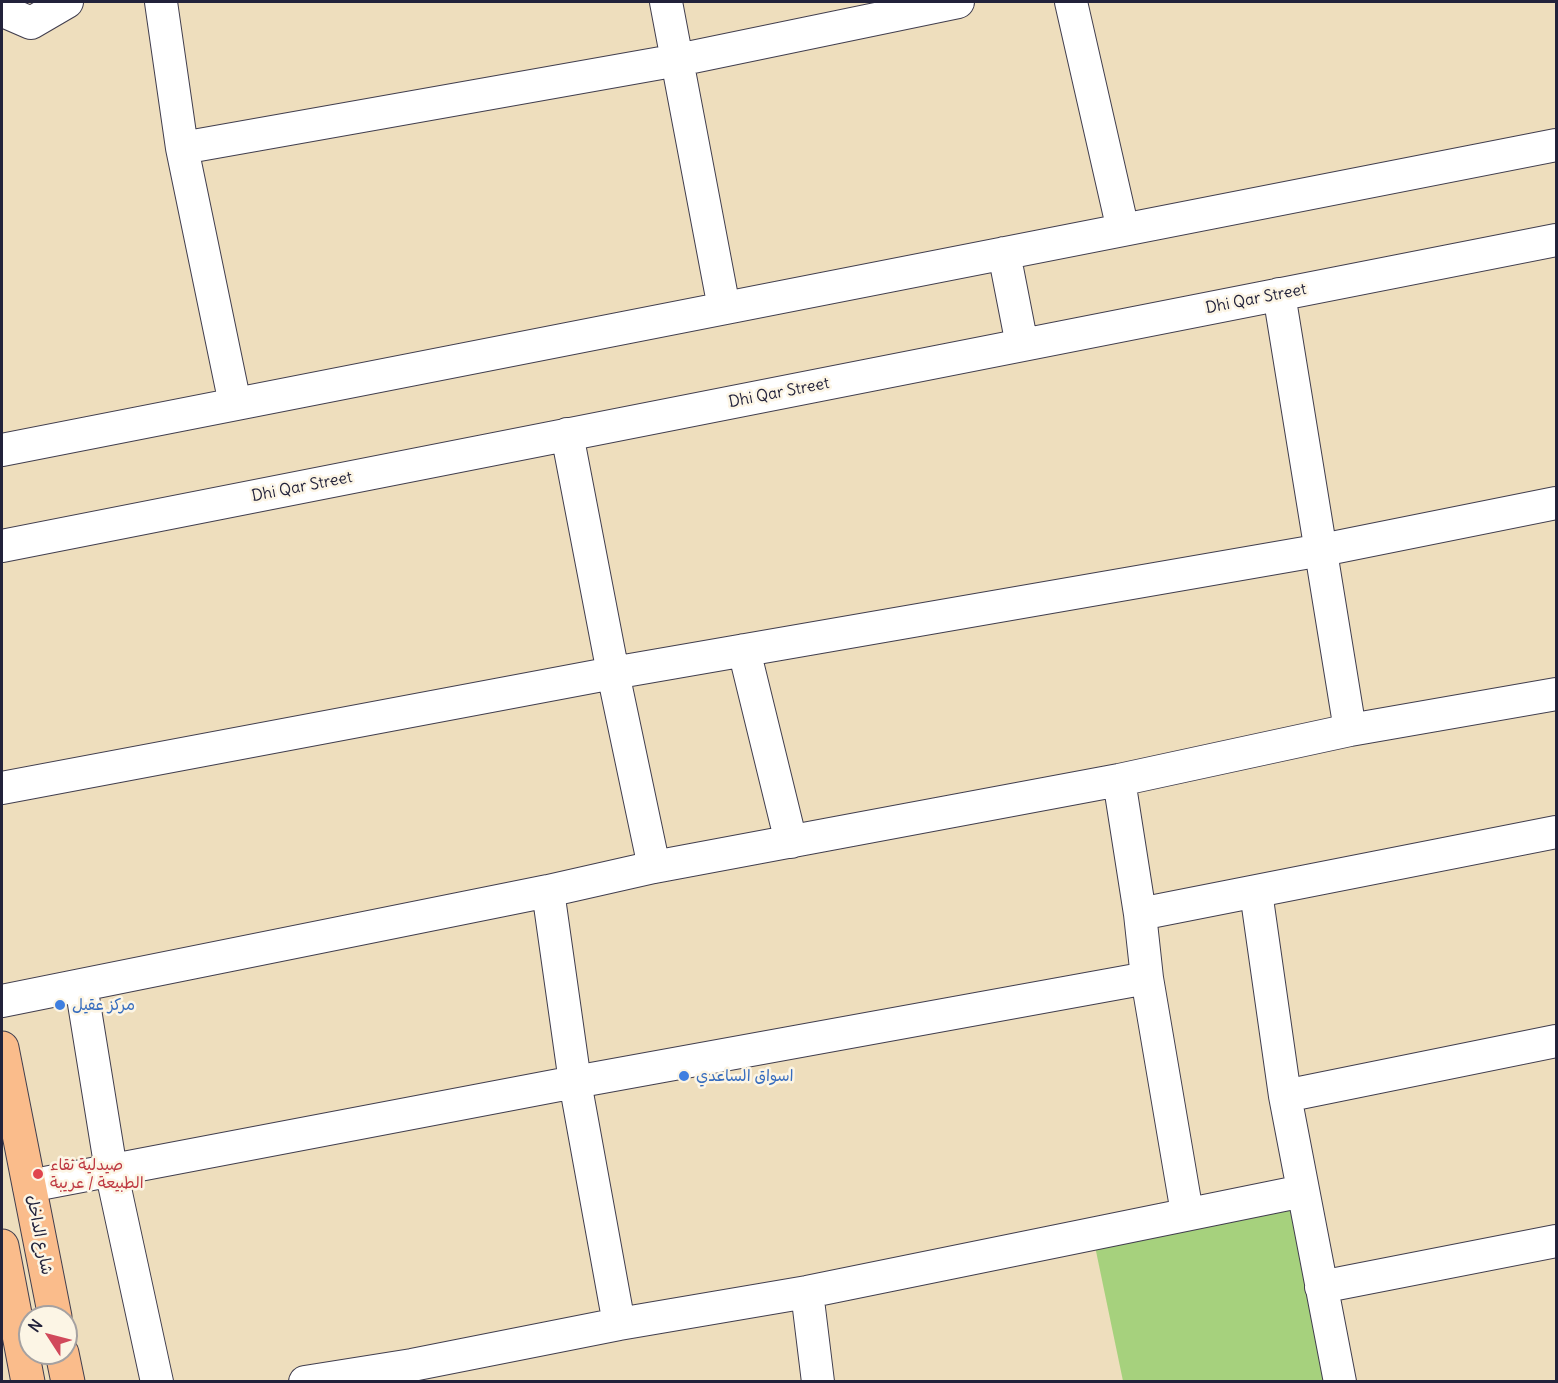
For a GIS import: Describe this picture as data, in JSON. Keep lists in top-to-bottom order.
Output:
{
  "streets": {
    "main road": ["شارع الداخل"],
    "street": ["Dhi Qar Street"]
  },
  "places": ["مركز عقيل", "اسواق الساعدي", "صيدلية نقاء الطبيعة / عريبة"],
  "north": "top left"
}
